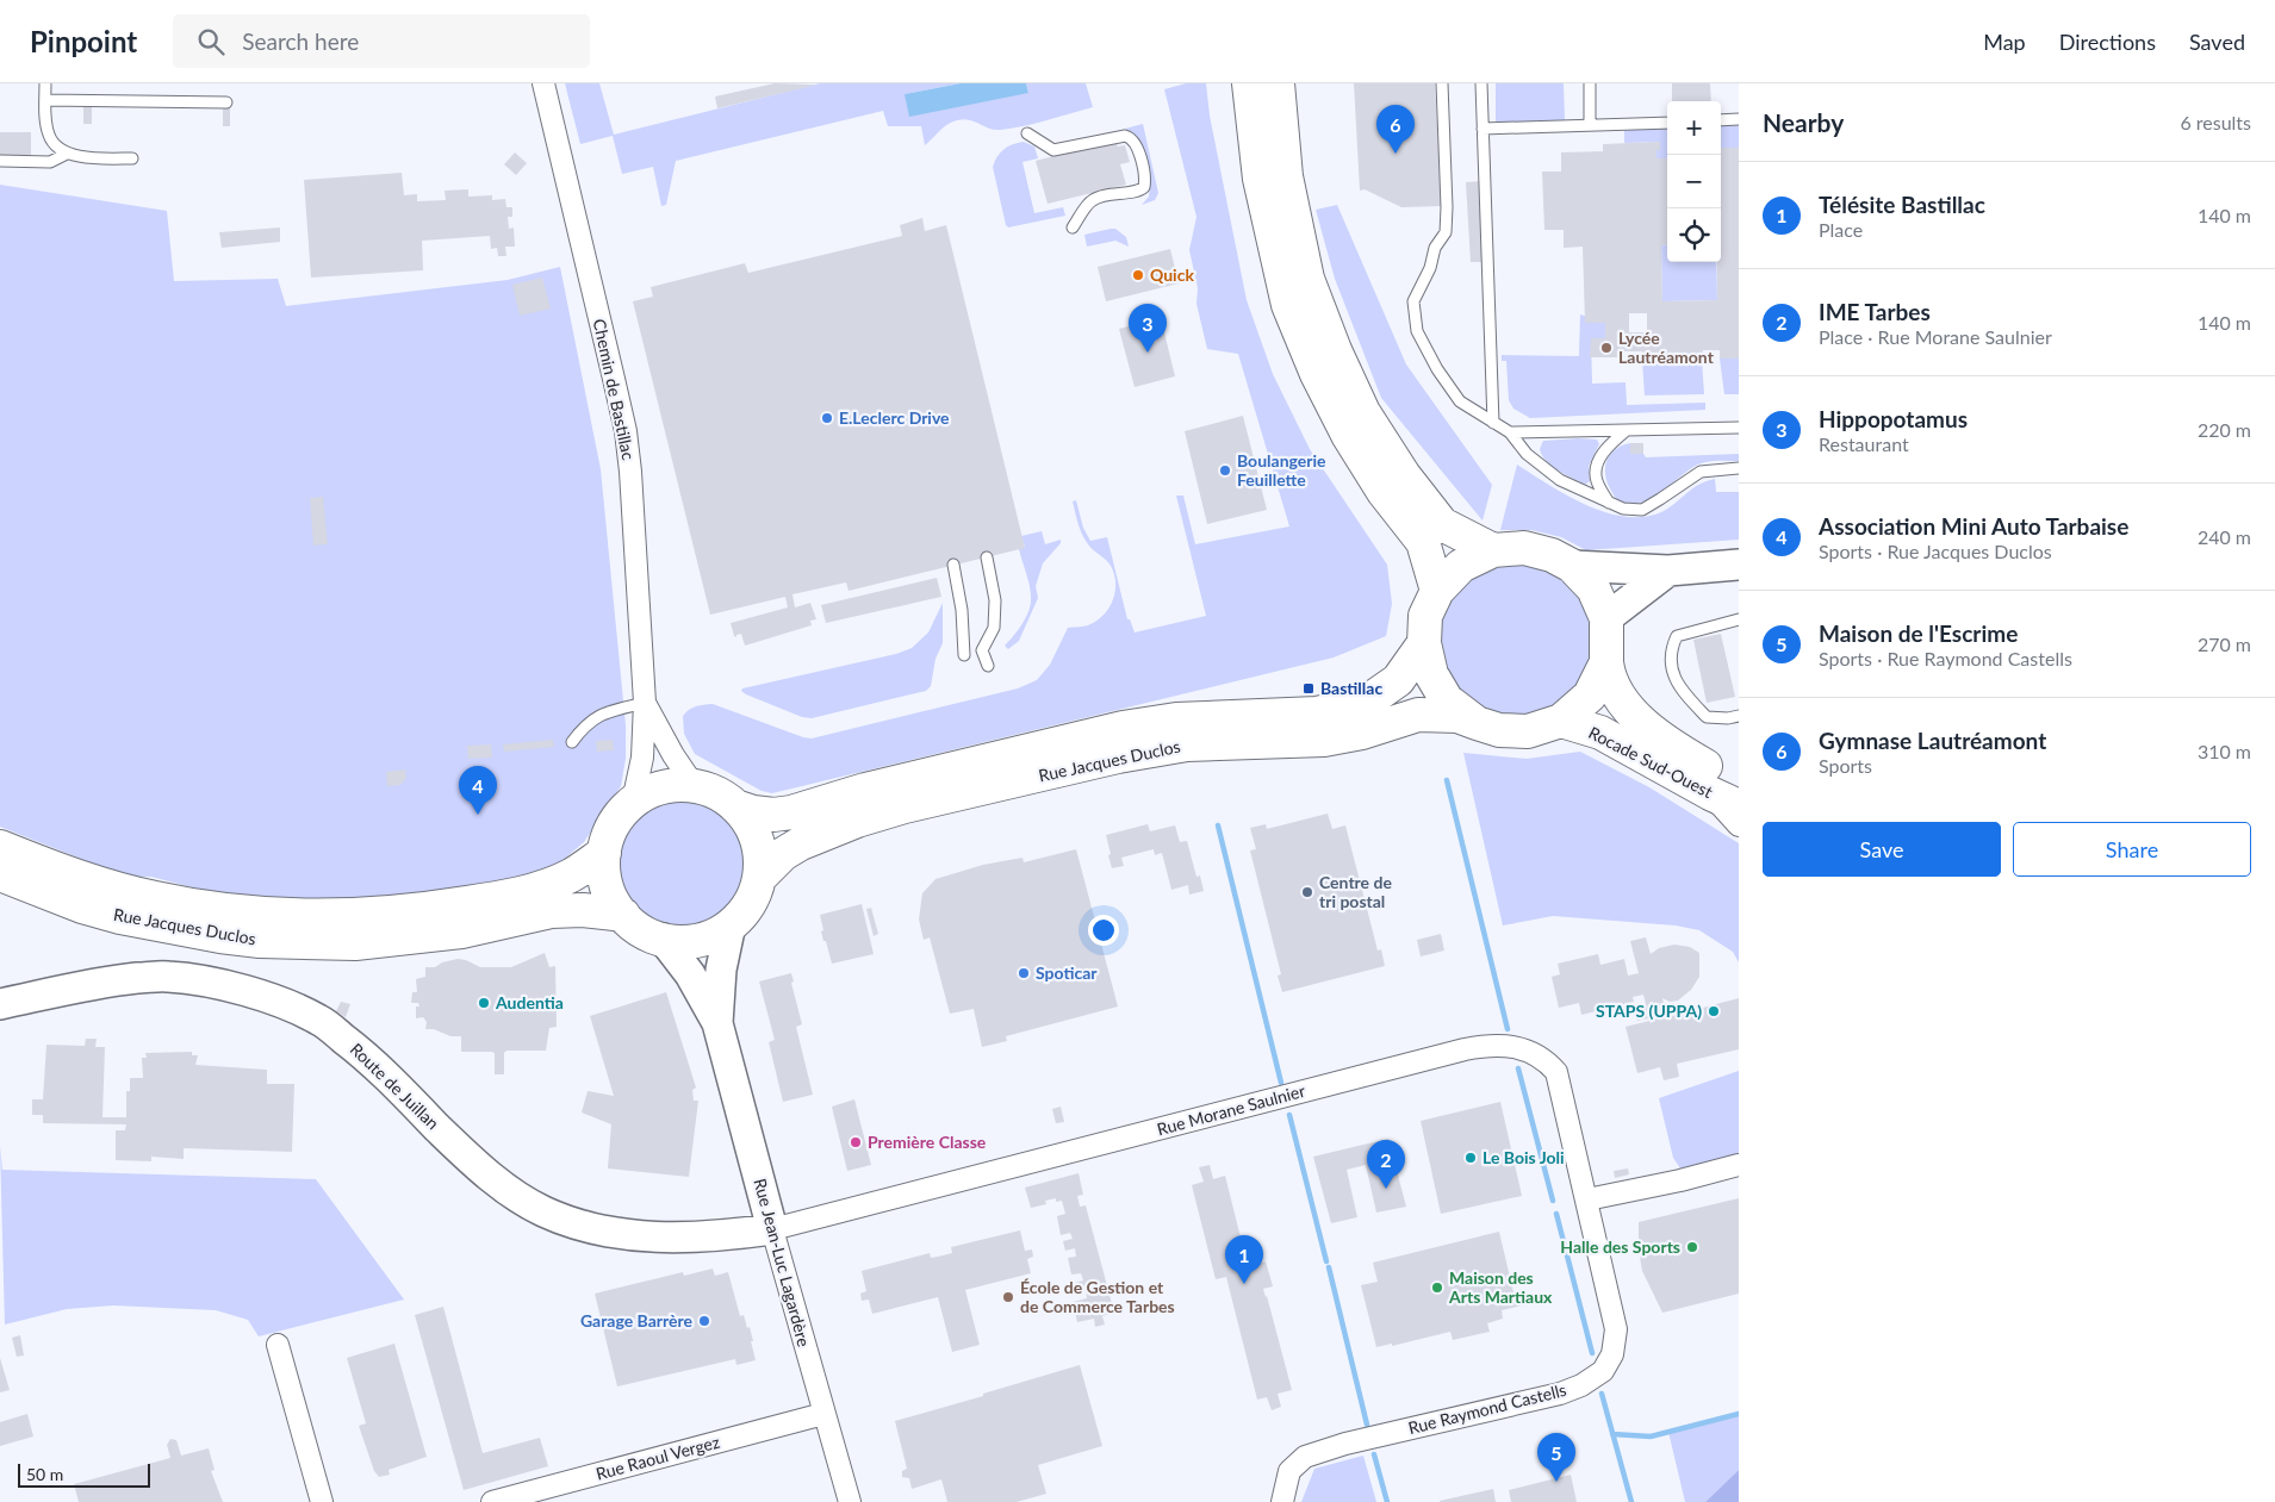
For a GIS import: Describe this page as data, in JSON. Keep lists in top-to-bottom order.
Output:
{
  "streets": {
    "main road": ["Rue Jacques Duclos", "Rocade Sud-Ouest"],
    "street": [
      "Chemin de Bastillac",
      "Route de Juillan",
      "Rue Morane Saulnier",
      "Rue Jean-Luc Lagardère",
      "Rue Raymond Castells",
      "Rue Raoul Vergez"
    ]
  },
  "crossings": [
    ["Chemin de Bastillac", "Rue Jacques Duclos"],
    ["Chemin de Bastillac", "Rue Jean-Luc Lagardère"],
    ["Rue Jacques Duclos", "Rocade Sud-Ouest"],
    ["Rue Jacques Duclos", "Rue Jean-Luc Lagardère"],
    ["Route de Juillan", "Rue Morane Saulnier"],
    ["Route de Juillan", "Rue Jean-Luc Lagardère"],
    ["Rue Morane Saulnier", "Rue Jean-Luc Lagardère"],
    ["Rue Morane Saulnier", "Rue Raymond Castells"],
    ["Rue Jean-Luc Lagardère", "Rue Raoul Vergez"]
  ],
  "places": {
    "other": [
      "Quick",
      "Lycée Lautréamont",
      "E.Leclerc Drive",
      "Boulangerie Feuillette",
      "Centre de tri postal",
      "Spoticar",
      "Audentia",
      "STAPS (UPPA)",
      "Première Classe",
      "Le Bois Joli",
      "Halle des Sports",
      "Maison des Arts Martiaux",
      "École de Gestion et de Commerce Tarbes",
      "Garage Barrère"
    ],
    "transit": ["Bastillac"]
  },
  "scale_bar": "50 m",
  "page": {
    "header": "Pinpoint",
    "search": "Search here",
    "nav": ["Map", "Directions", "Saved"],
    "heading": ["Nearby", "6 results"],
    "map_buttons": ["+", "−"],
    "pins": [
      "6",
      "3",
      "4",
      "2",
      "1",
      "5"
    ],
    "list": [
      {
        "mark": "1",
        "name": "Télésite Bastillac",
        "note": "Place",
        "value": "140 m"
      },
      {
        "mark": "2",
        "name": "IME Tarbes",
        "note": "Place · Rue Morane Saulnier",
        "value": "140 m"
      },
      {
        "mark": "3",
        "name": "Hippopotamus",
        "note": "Restaurant",
        "value": "220 m"
      },
      {
        "mark": "4",
        "name": "Association Mini Auto Tarbaise",
        "note": "Sports · Rue Jacques Duclos",
        "value": "240 m"
      },
      {
        "mark": "5",
        "name": "Maison de l'Escrime",
        "note": "Sports · Rue Raymond Castells",
        "value": "270 m"
      },
      {
        "mark": "6",
        "name": "Gymnase Lautréamont",
        "note": "Sports",
        "value": "310 m"
      }
    ],
    "buttons": ["Save", "Share"],
    "scale": "50 m"
  }
}
